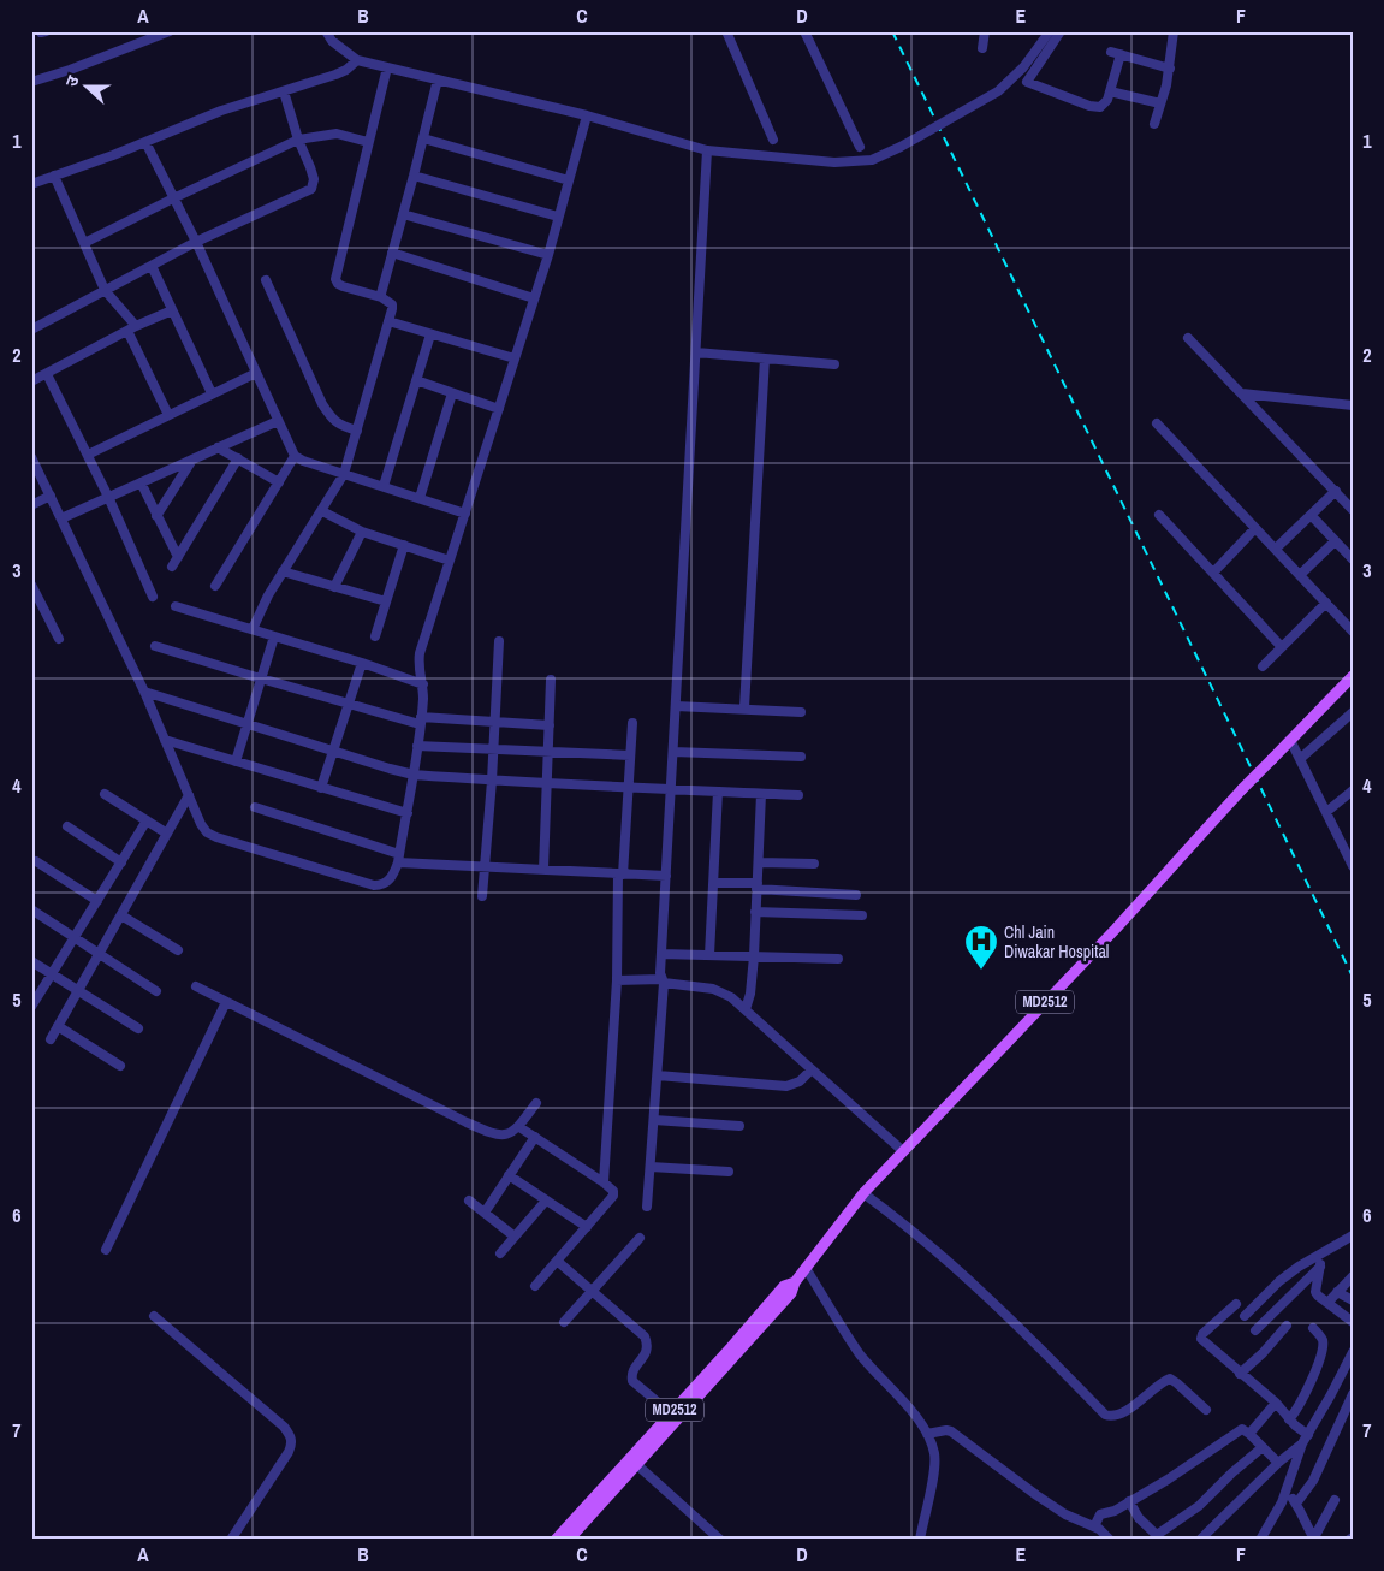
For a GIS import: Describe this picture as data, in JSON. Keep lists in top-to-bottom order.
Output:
{
  "streets": {
    "main road": ["MD2512"]
  },
  "places": {
    "hospital": ["Chl Jain Diwakar Hospital"]
  },
  "north": "left",
  "grid": {
    "columns": [
      "A",
      "B",
      "C",
      "D",
      "E",
      "F"
    ],
    "rows": [
      "1",
      "2",
      "3",
      "4",
      "5",
      "6",
      "7"
    ]
  }
}
